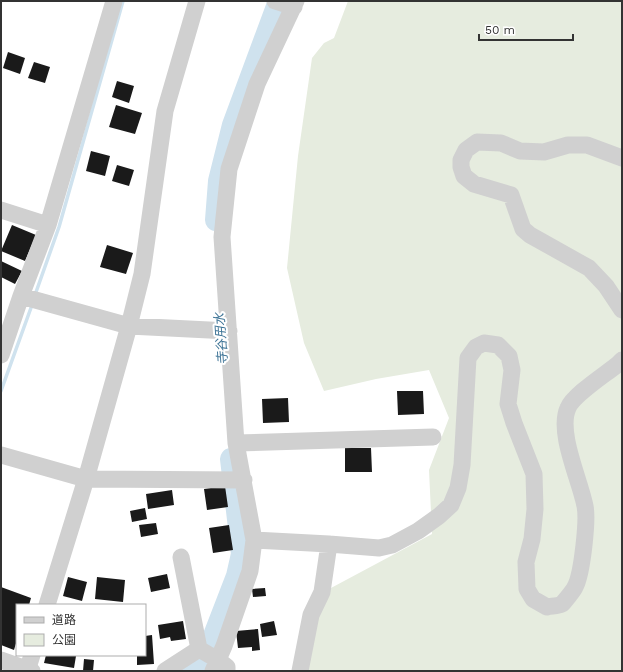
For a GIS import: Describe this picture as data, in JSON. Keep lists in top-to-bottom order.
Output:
{
  "water": ["寺谷用水"],
  "legend": ["道路", "公園"],
  "scale_bar": "50 m"
}
